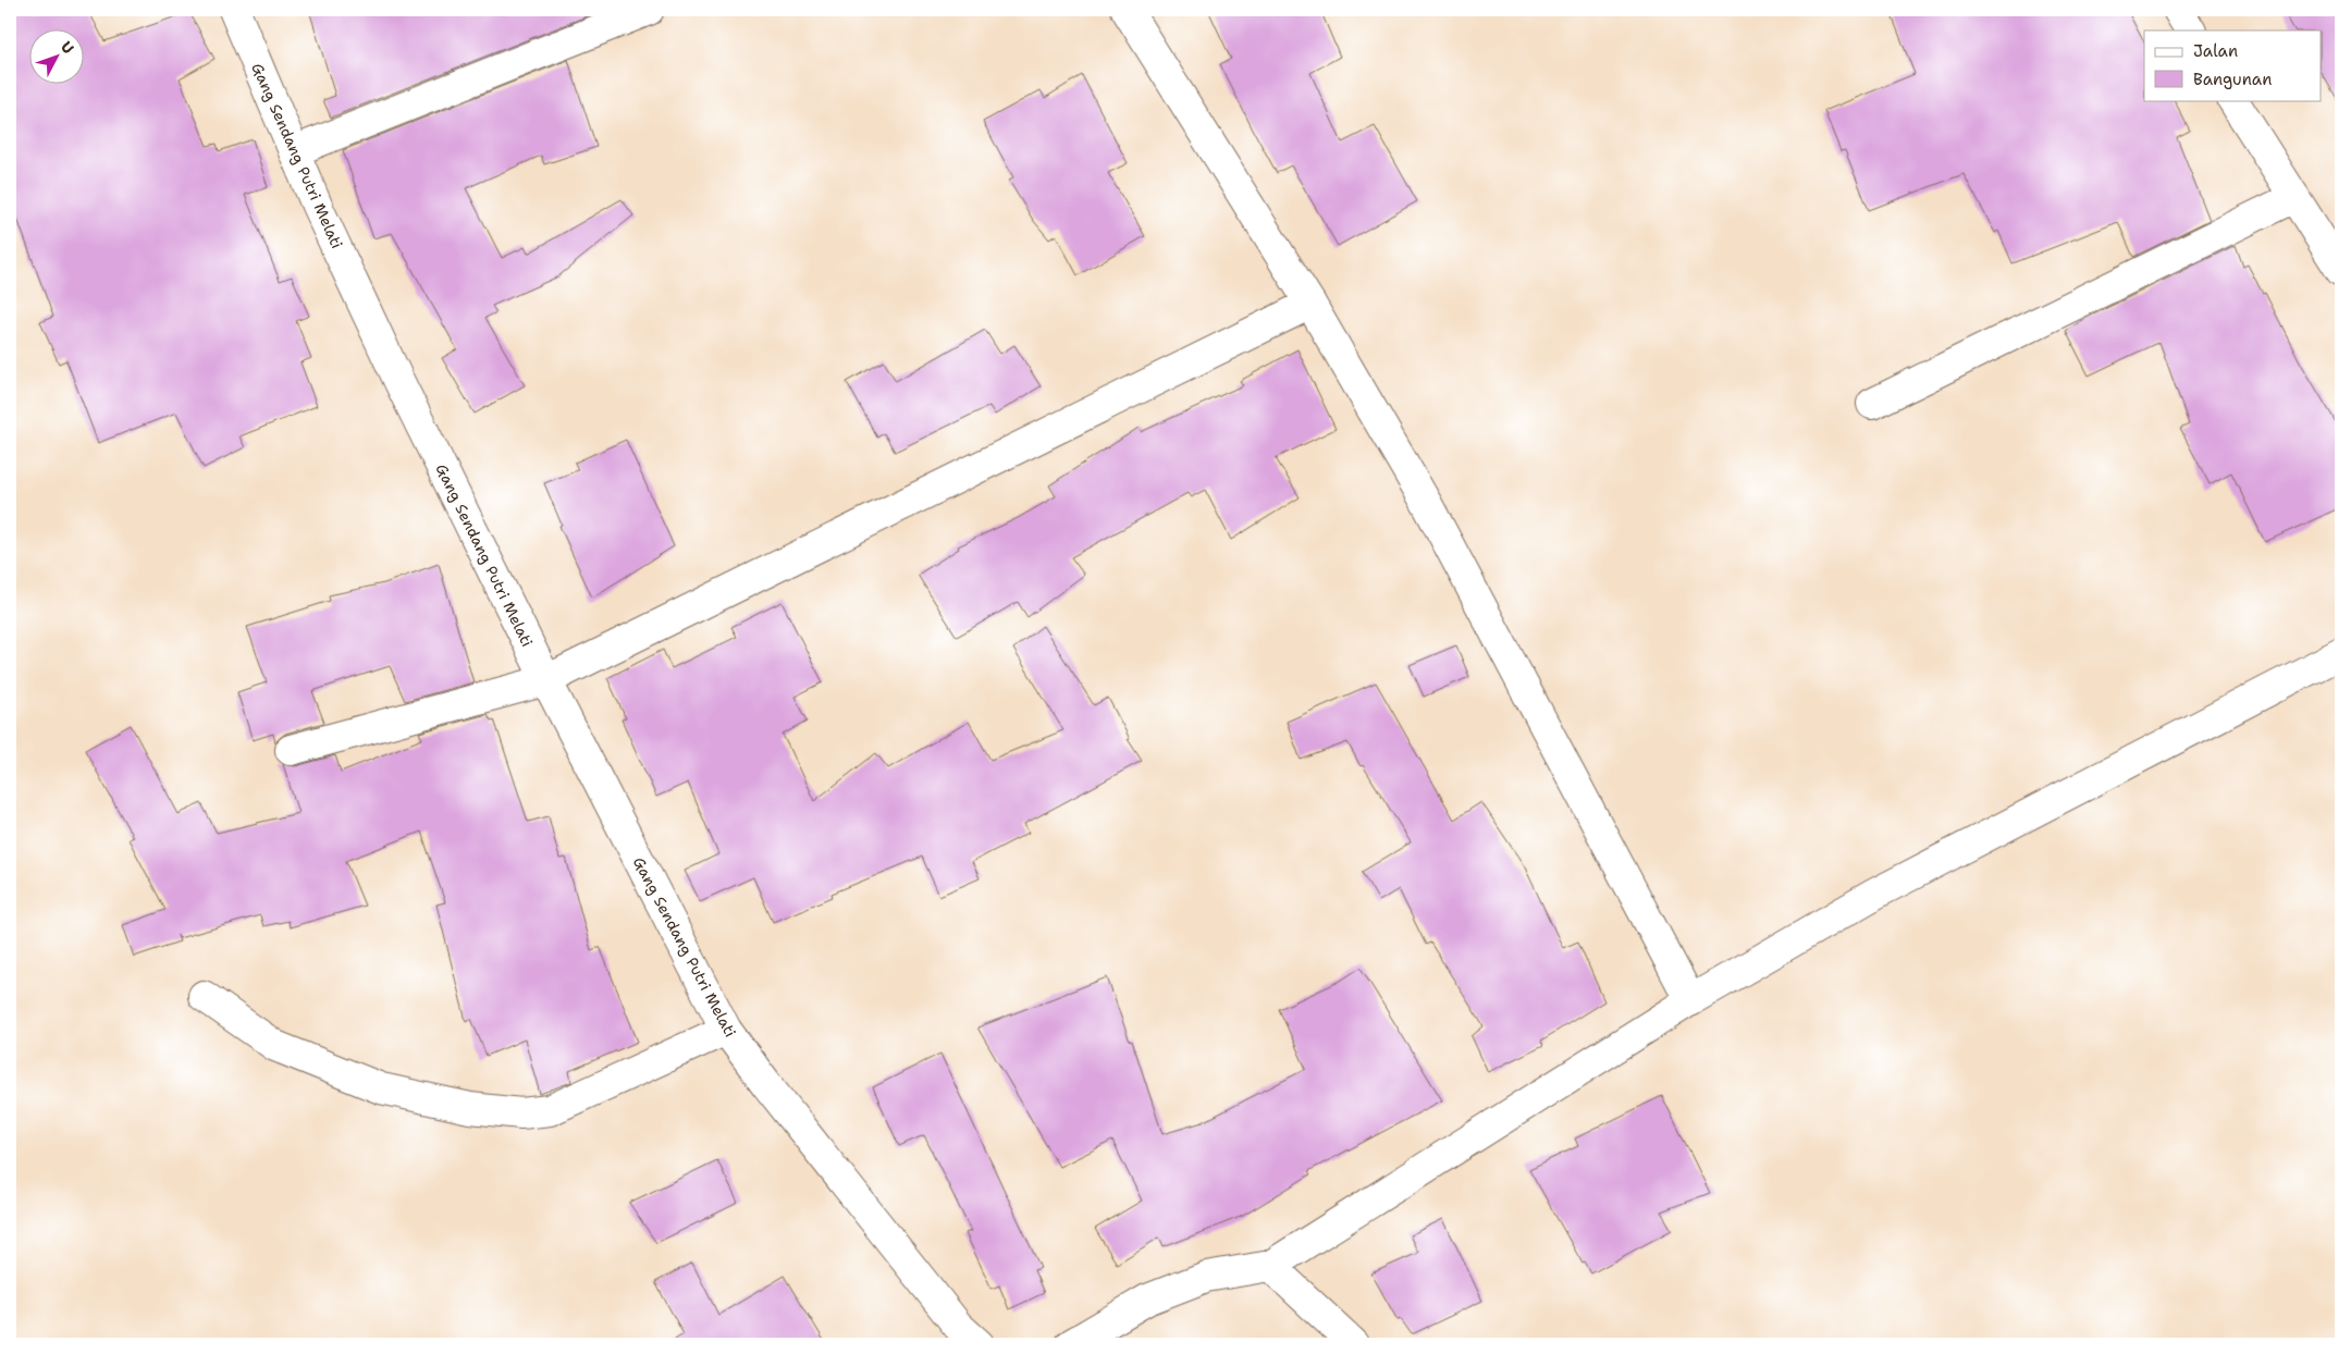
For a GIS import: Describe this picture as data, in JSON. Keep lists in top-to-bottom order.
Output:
{
  "streets": {
    "street": ["Gang Sendang Putri Melati"]
  },
  "legend": ["Jalan", "Bangunan"],
  "north": "top right"
}
